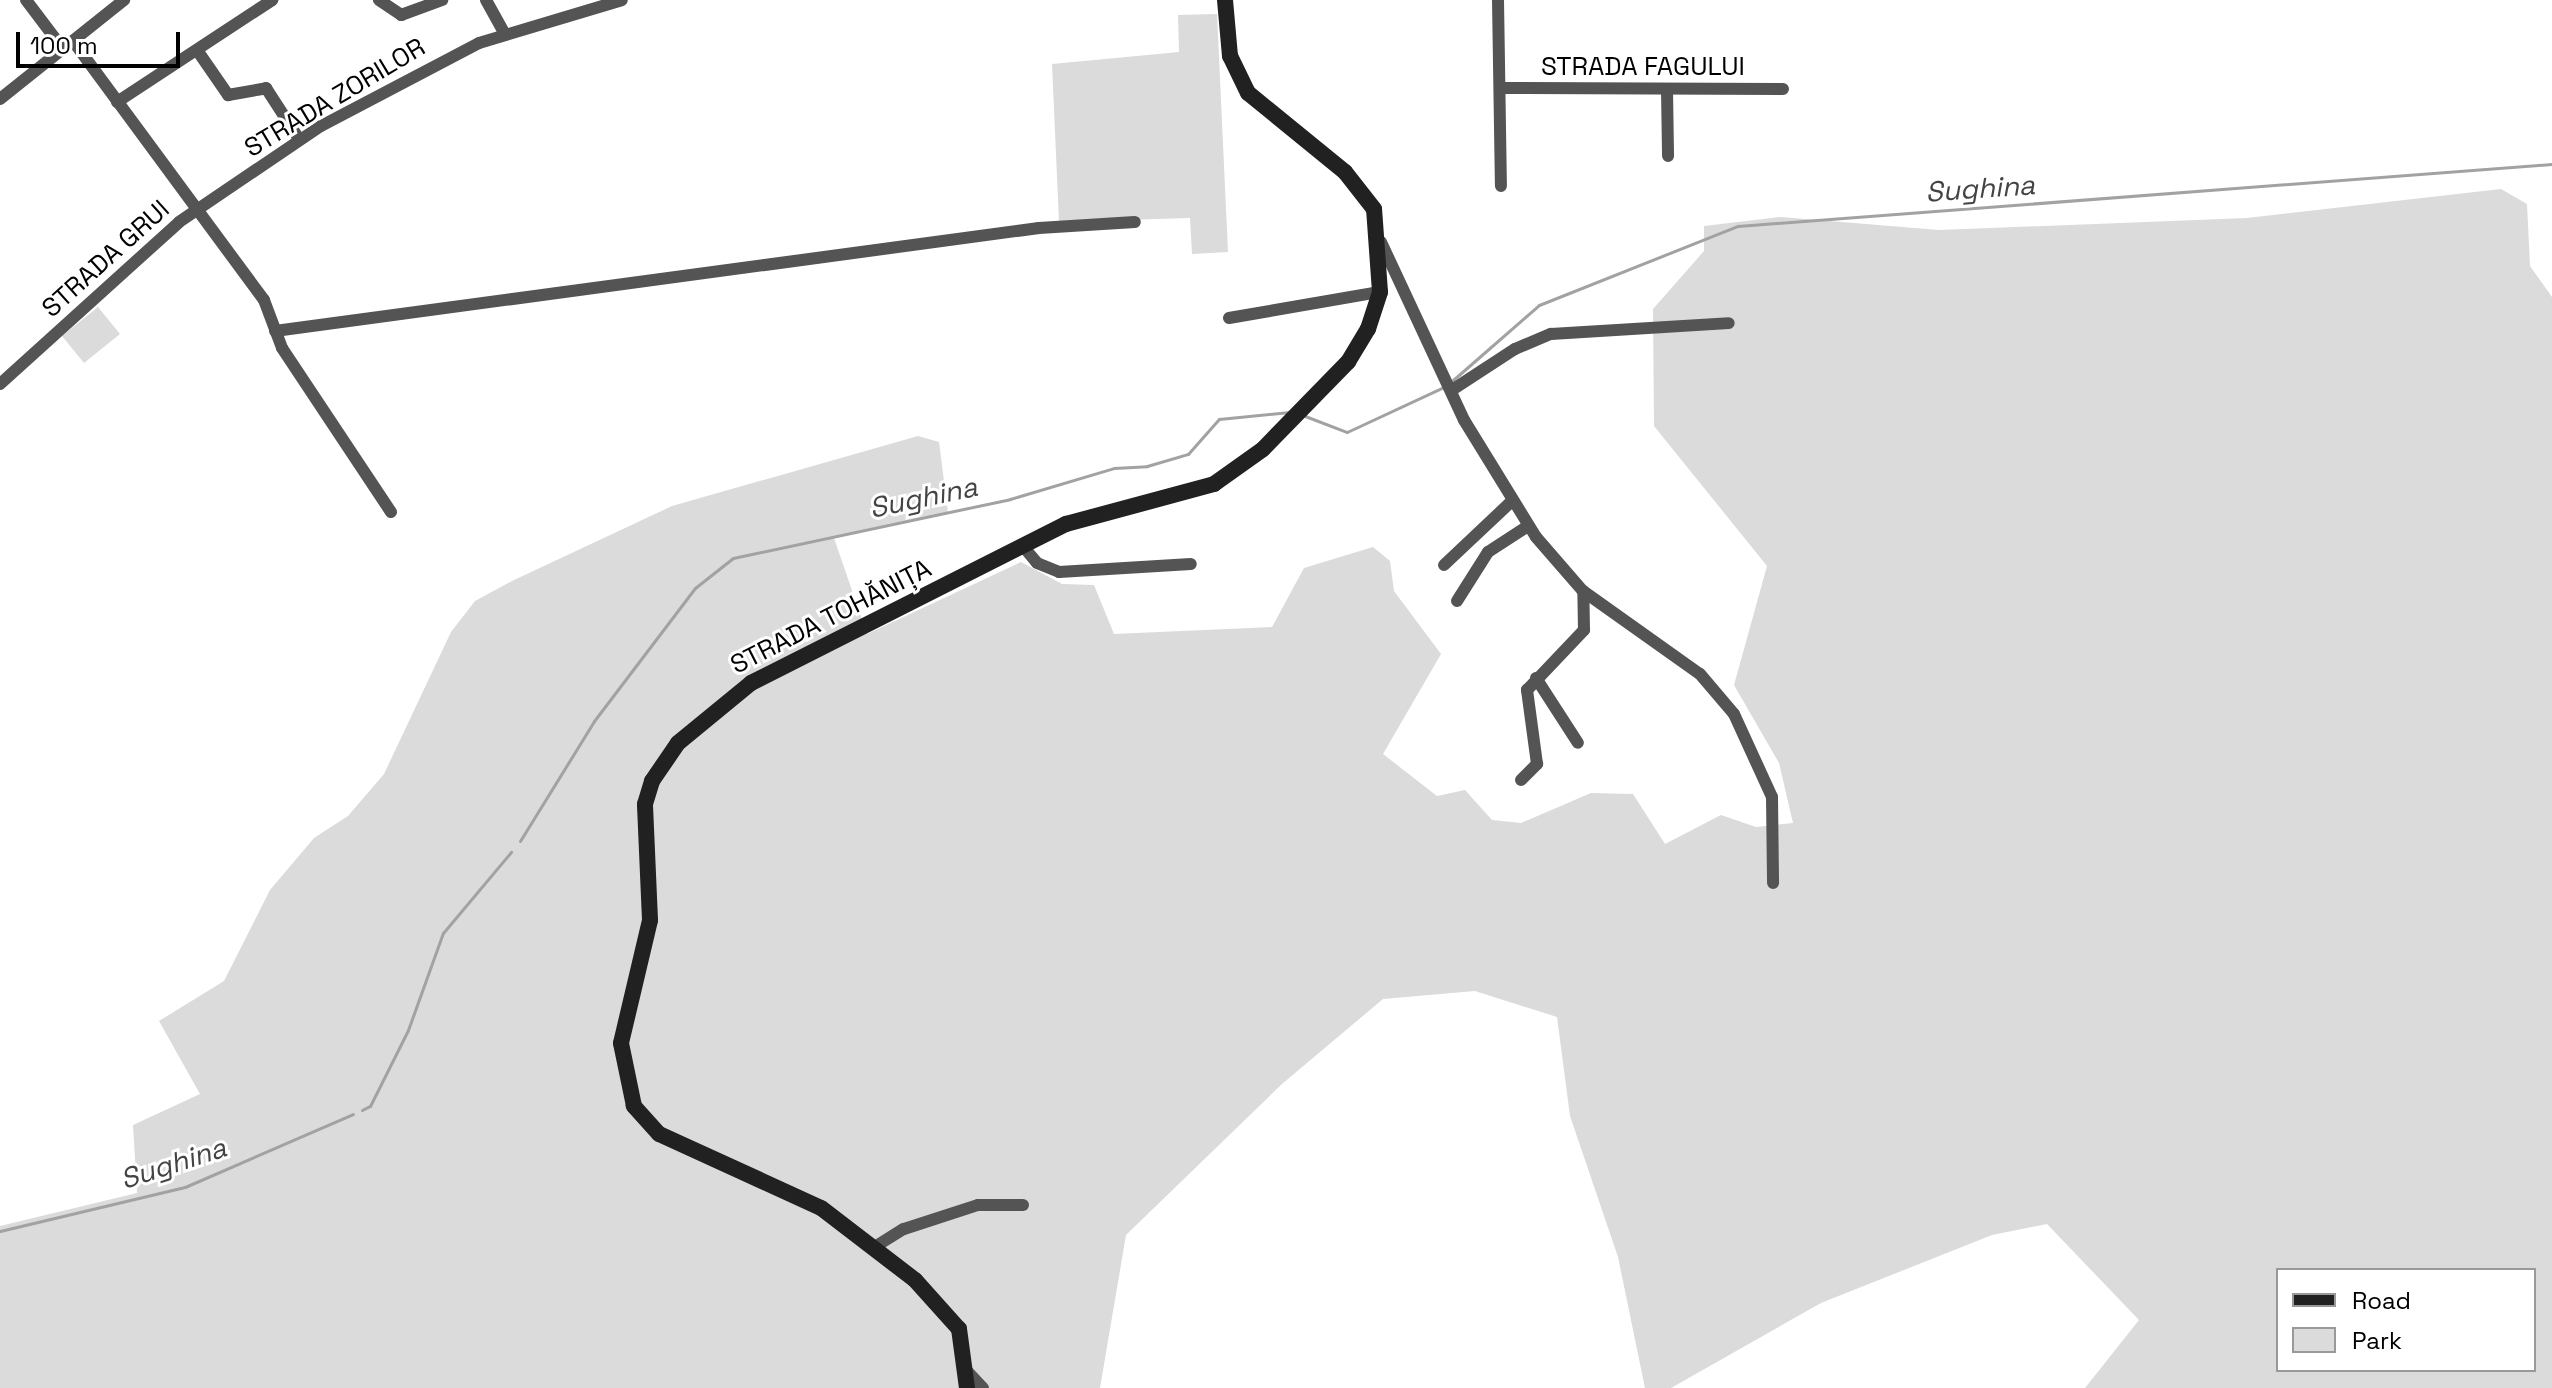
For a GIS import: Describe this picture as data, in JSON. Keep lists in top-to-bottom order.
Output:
{
  "streets": {
    "main road": ["STRADA TOHĂNIȚA"],
    "street": ["STRADA FAGULUI", "STRADA ZORILOR", "STRADA GRUI"]
  },
  "crossings": [
    ["STRADA ZORILOR", "STRADA GRUI"]
  ],
  "water": ["Sughina"],
  "legend": ["Road", "Park"],
  "scale_bar": "100 m"
}
